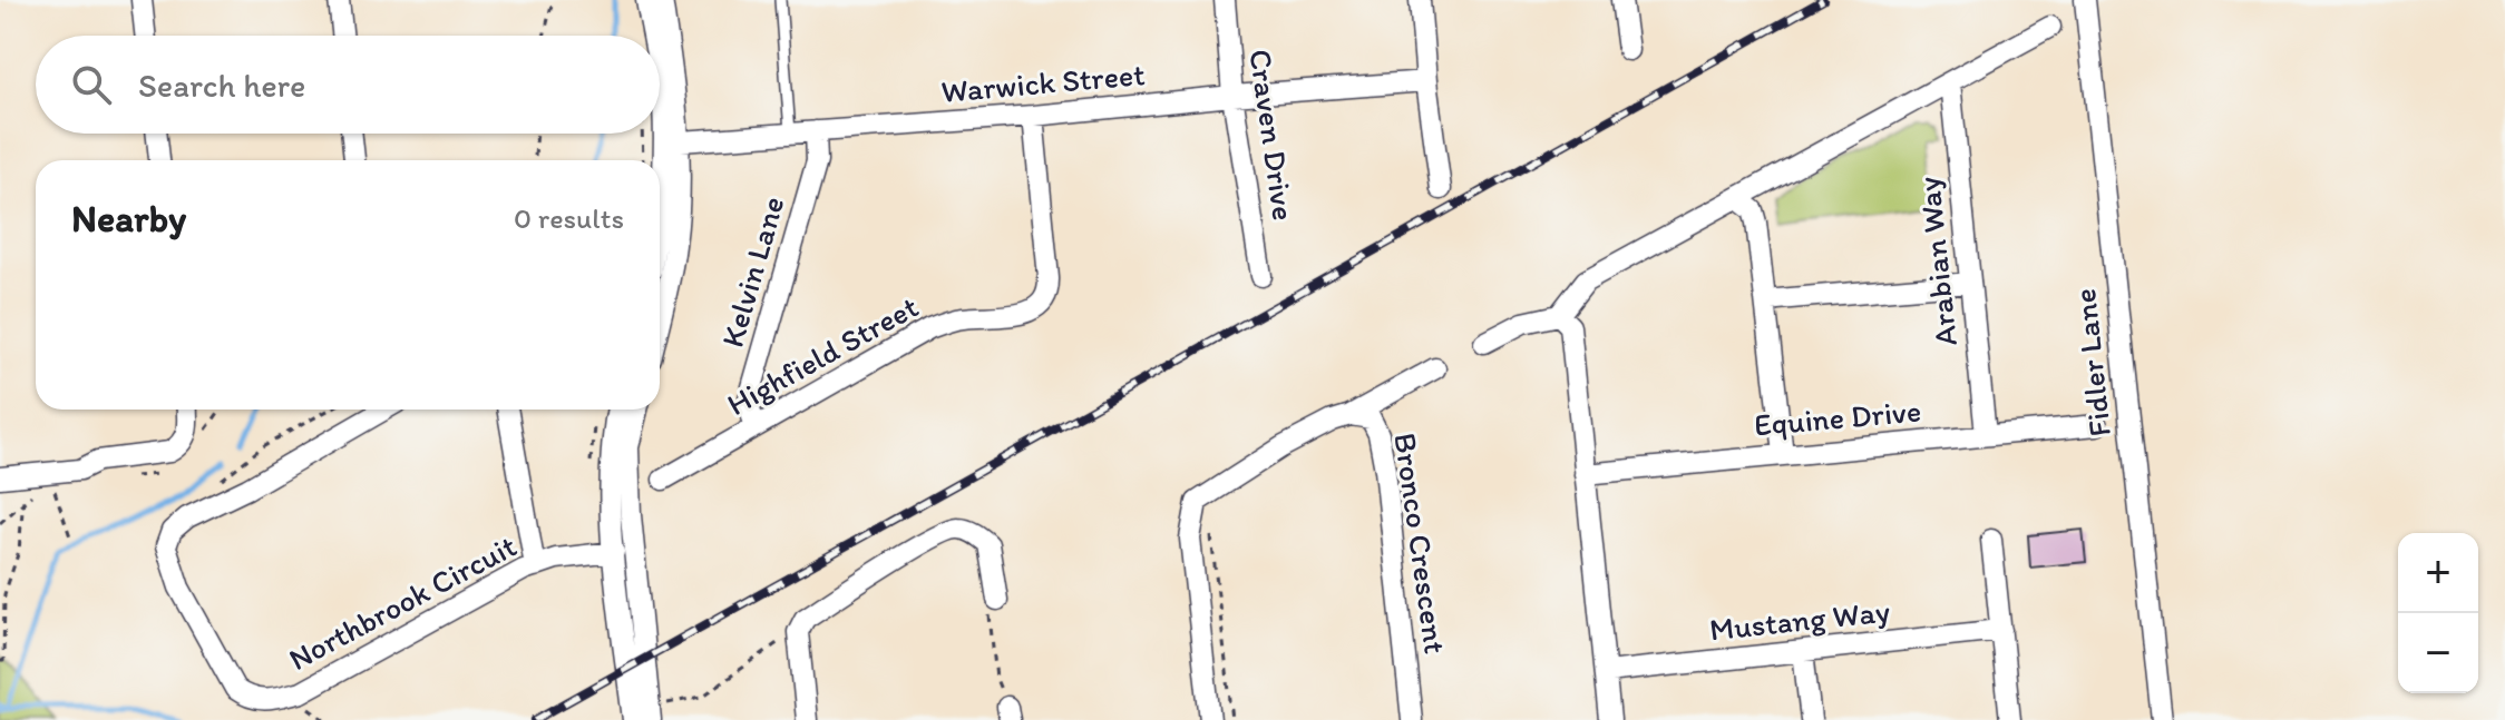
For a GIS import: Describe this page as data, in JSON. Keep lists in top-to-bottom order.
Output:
{
  "streets": {
    "street": [
      "Warwick Street",
      "Craven Drive",
      "Arabian Way",
      "Kelvin Lane",
      "Highfield Street",
      "Fidler Lane",
      "Equine Drive",
      "Bronco Crescent",
      "Northbrook Circuit",
      "Mustang Way"
    ]
  },
  "crossings": [
    ["Warwick Street", "Craven Drive"],
    ["Warwick Street", "Kelvin Lane"],
    ["Warwick Street", "Highfield Street"],
    ["Arabian Way", "Equine Drive"],
    ["Kelvin Lane", "Highfield Street"]
  ],
  "page": {
    "search": "Search here",
    "heading": ["Nearby", "0 results"],
    "map_buttons": ["+", "−"]
  }
}
